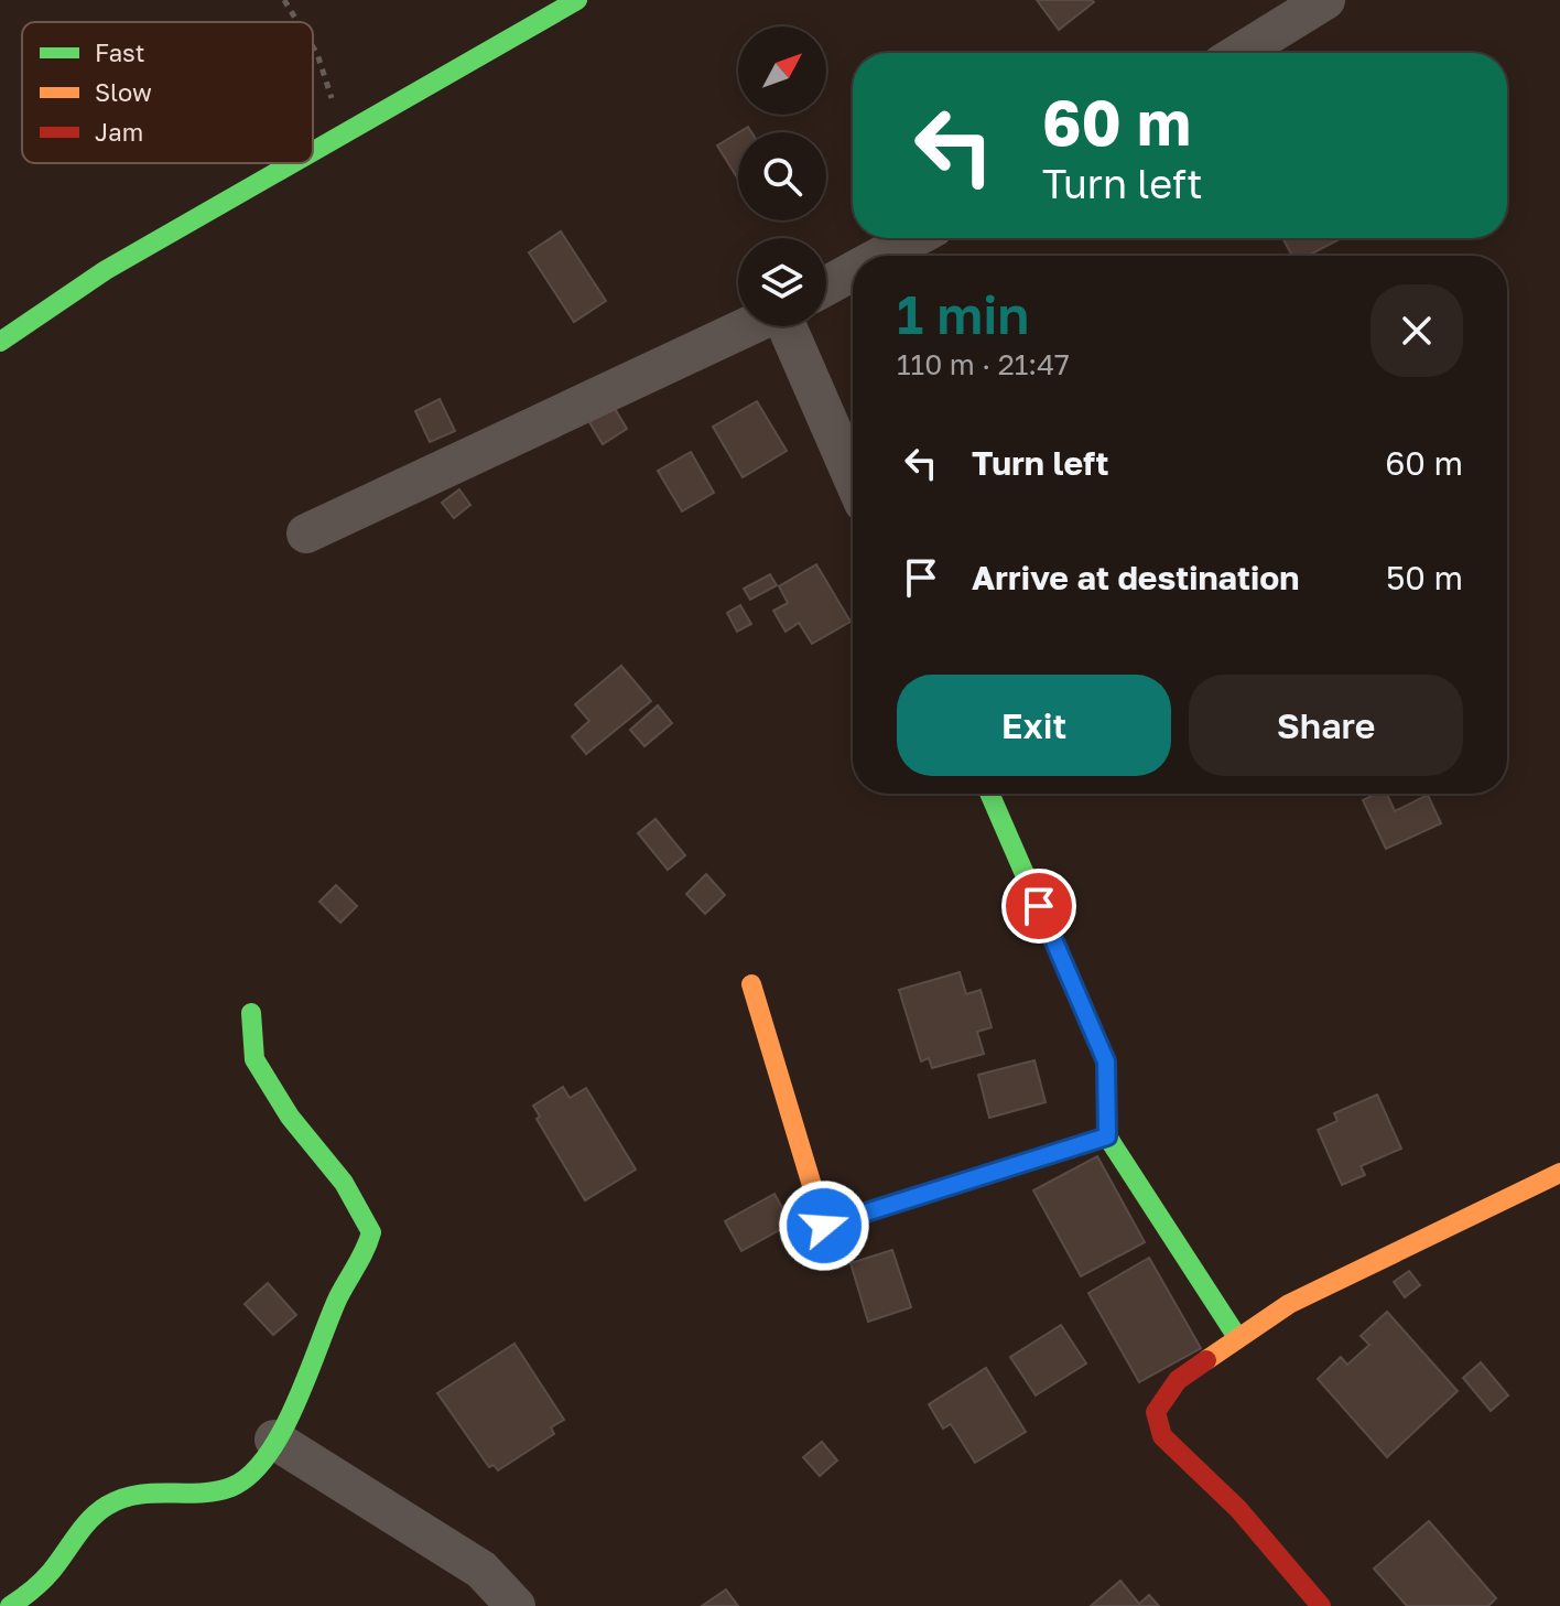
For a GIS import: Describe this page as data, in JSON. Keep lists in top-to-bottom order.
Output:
{
  "legend": ["Fast", "Slow", "Jam"],
  "north": "top right",
  "page": {
    "turn": ["60 m", "Turn left"],
    "heading": ["1 min", "110 m · 21:47"],
    "list": [
      {
        "name": "Turn left",
        "value": "60 m"
      },
      {
        "name": "Arrive at destination",
        "value": "50 m"
      }
    ],
    "buttons": ["Exit", "Share"]
  }
}
